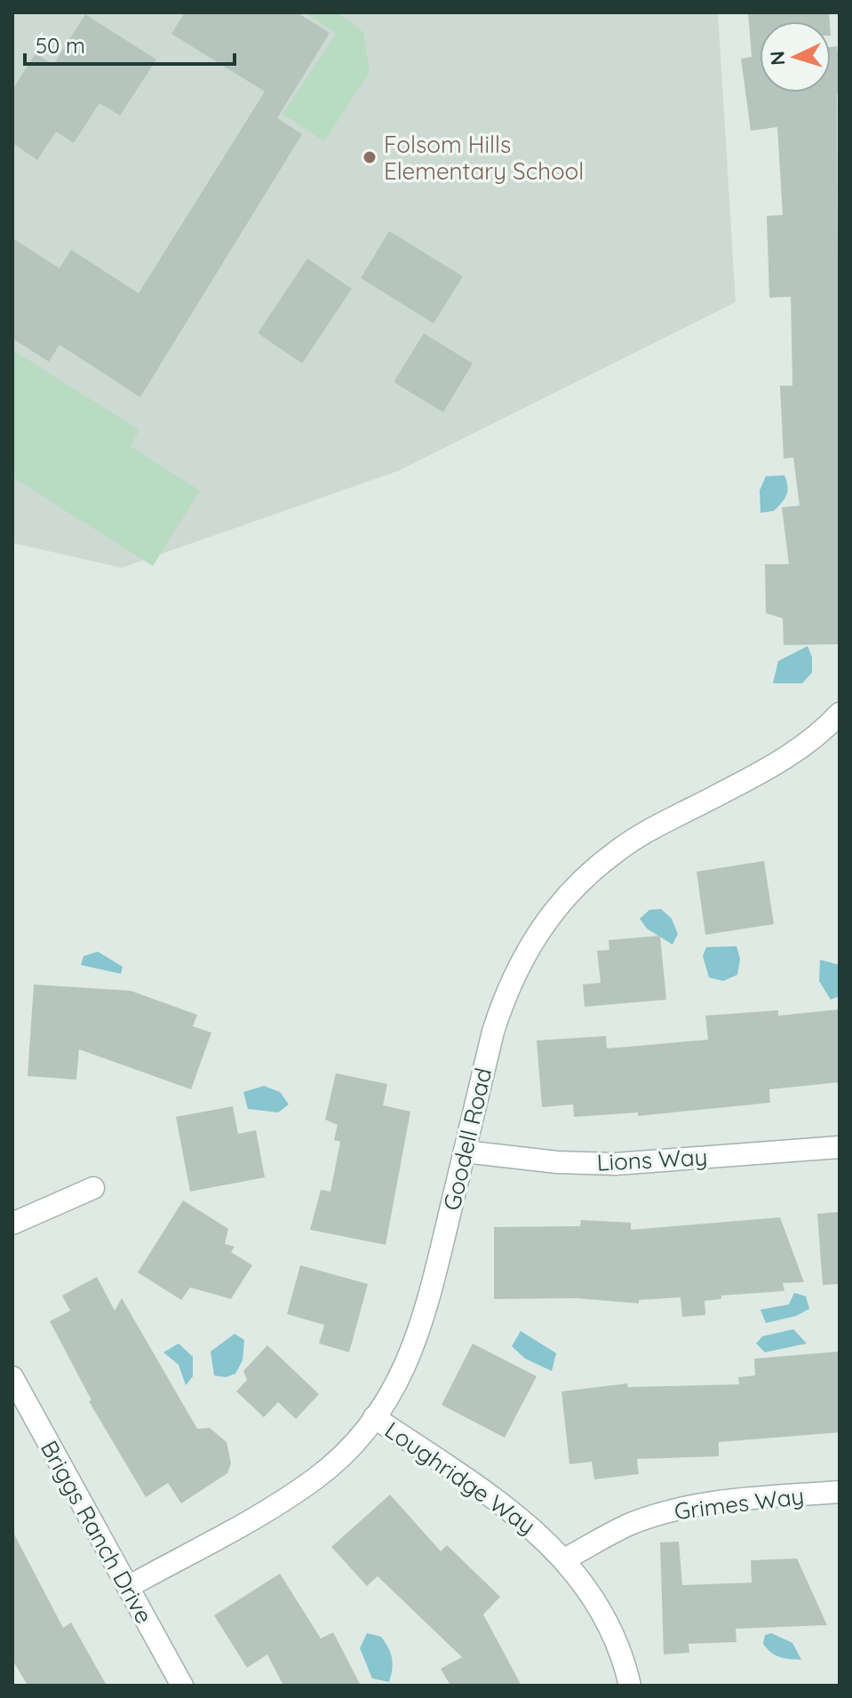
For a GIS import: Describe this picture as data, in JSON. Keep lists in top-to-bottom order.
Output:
{
  "streets": {
    "street": [
      "Goodell Road",
      "Lions Way",
      "Loughridge Way",
      "Grimes Way",
      "Briggs Ranch Drive"
    ]
  },
  "crossings": [
    ["Goodell Road", "Lions Way"],
    ["Goodell Road", "Loughridge Way"],
    ["Goodell Road", "Briggs Ranch Drive"],
    ["Loughridge Way", "Grimes Way"]
  ],
  "places": ["Folsom Hills Elementary School"],
  "scale_bar": "50 m",
  "north": "left"
}
